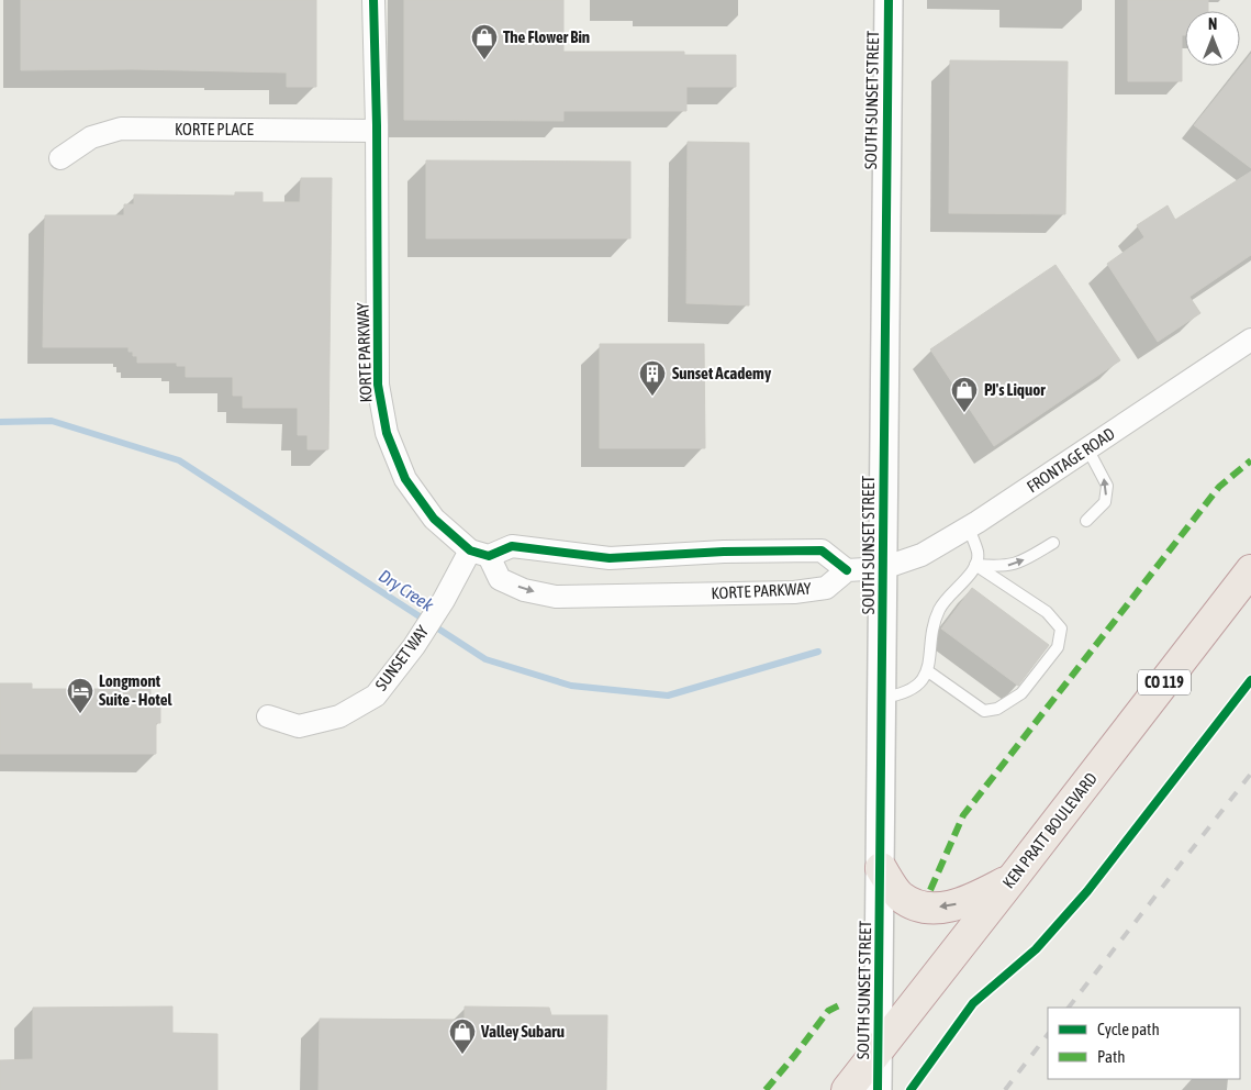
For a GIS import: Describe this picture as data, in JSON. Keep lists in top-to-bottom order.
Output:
{
  "streets": {
    "highway": ["CO 119", "KEN PRATT BOULEVARD"],
    "street": [
      "SOUTH SUNSET STREET",
      "KORTE PLACE",
      "KORTE PARKWAY",
      "FRONTAGE ROAD",
      "SUNSET WAY"
    ]
  },
  "crossings": [
    ["SOUTH SUNSET STREET", "FRONTAGE ROAD"],
    ["SOUTH SUNSET STREET", "KEN PRATT BOULEVARD"],
    ["KORTE PLACE", "KORTE PARKWAY"],
    ["KORTE PARKWAY", "SUNSET WAY"]
  ],
  "water": ["Dry Creek"],
  "places": {
    "shop": ["The Flower Bin", "PJ's Liquor", "Valley Subaru"],
    "building": ["Sunset Academy"],
    "hotel": ["Longmont Suite - Hotel"]
  },
  "legend": ["Cycle path", "Path"],
  "north": "top"
}
